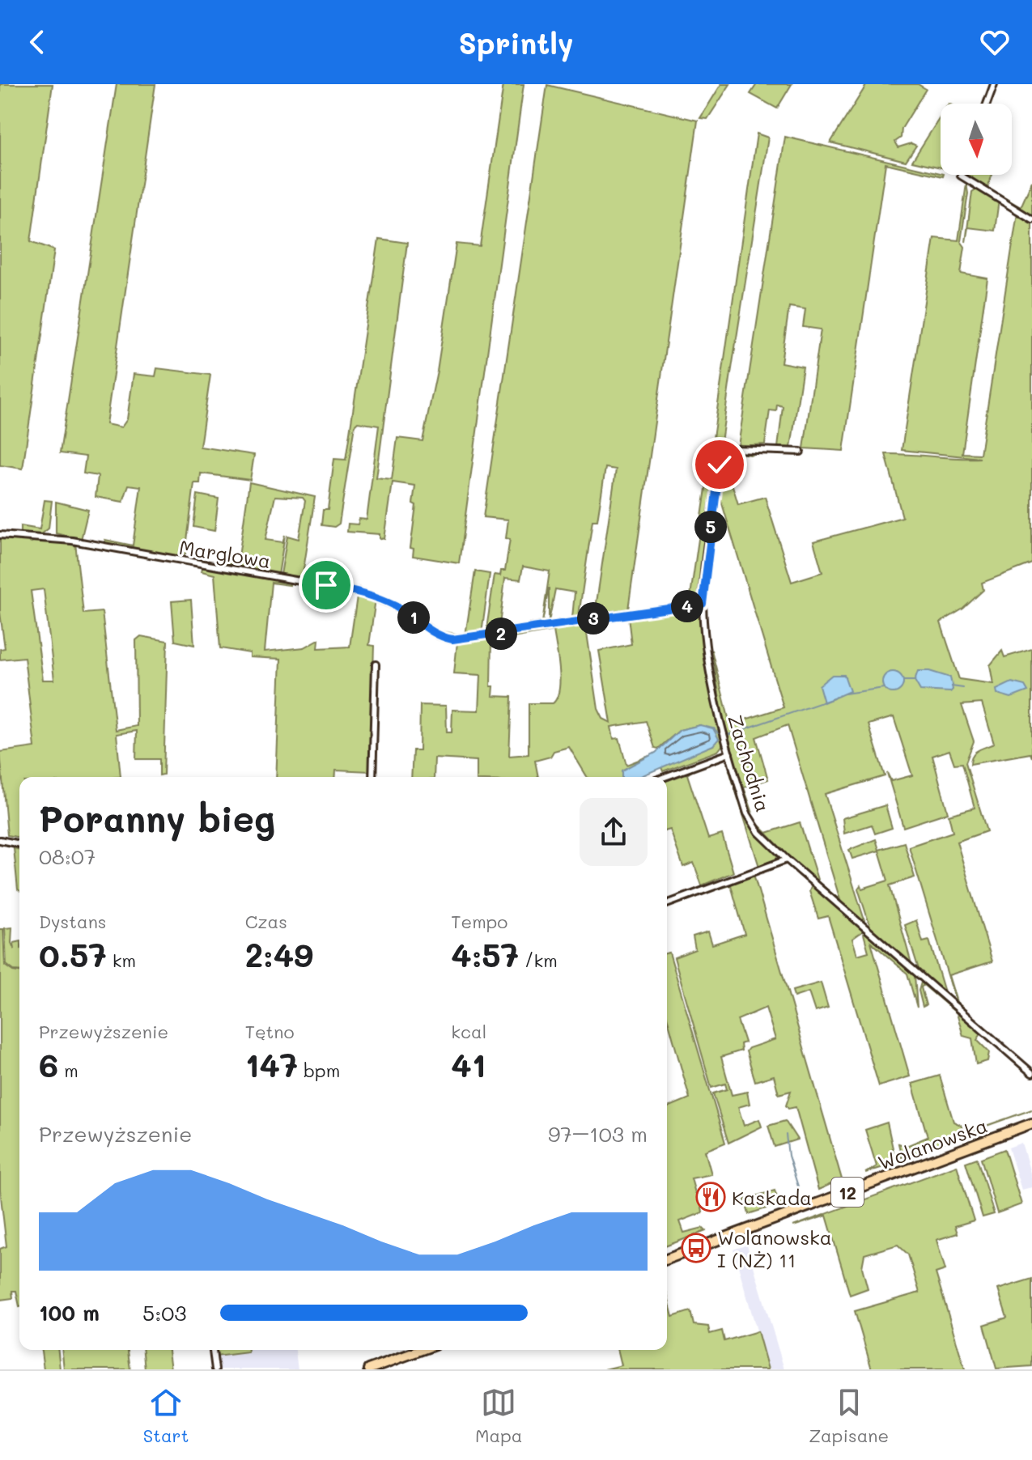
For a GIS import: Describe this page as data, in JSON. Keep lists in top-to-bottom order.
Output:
{
  "streets": {
    "main road": ["Wolanowska", "12"],
    "street": ["Marglowa", "Zachodnia"]
  },
  "crossings": [
    ["Marglowa", "Zachodnia"]
  ],
  "places": {
    "restaurant": ["Kaskada"],
    "bus stop": ["Wolanowska I (NŻ) 11"]
  },
  "north": "bottom",
  "page": {
    "header": "Sprintly",
    "pins": [
      "5",
      "4",
      "1",
      "3",
      "2"
    ],
    "heading": ["Poranny bieg", "08:07"],
    "stats": [
      ["Dystans", "0.57 km"],
      ["Czas", "2:49"],
      ["Tempo", "4:57 /km"],
      ["Przewyższenie", "6 m"],
      ["Tętno", "147 bpm"],
      ["kcal", "41"]
    ],
    "chart": ["Przewyższenie", "97–103 m"],
    "list": [
      {
        "name": "100 m",
        "note": "5:03"
      }
    ],
    "tabs": ["Start", "Mapa", "Zapisane"]
  }
}
